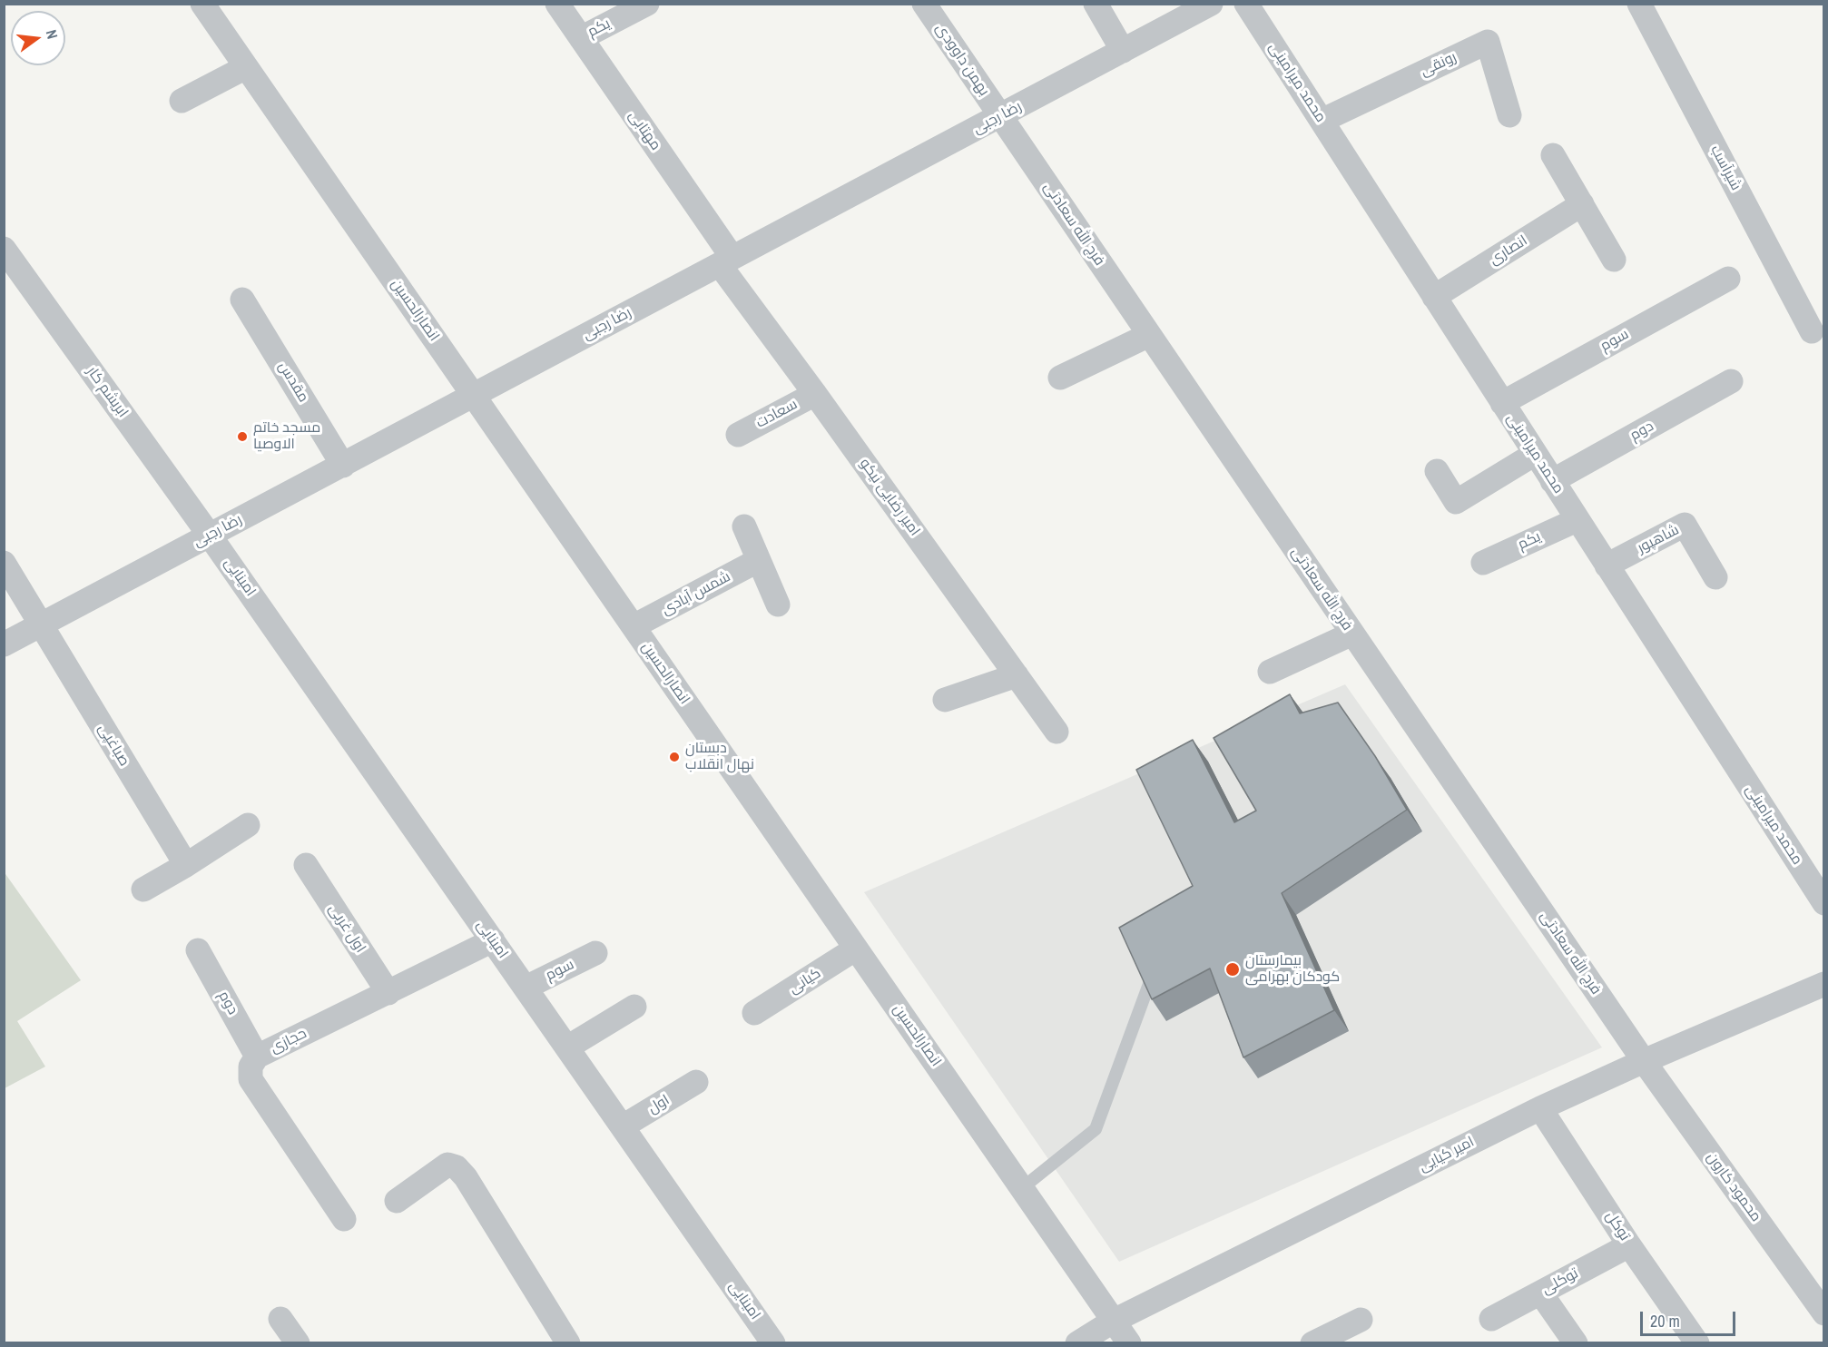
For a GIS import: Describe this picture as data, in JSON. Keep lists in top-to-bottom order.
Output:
{
  "streets": {
    "street": [
      "یکم",
      "بهمن داوودی",
      "رونقی",
      "محمد میرامینی",
      "رضا رجبی",
      "مهتابی",
      "شیرآسب",
      "فرج الله سعادتی",
      "انصاری",
      "انصارالحسین",
      "سوم",
      "مقدس",
      "ابریشم کار",
      "سعادت",
      "دوم",
      "امیر رضایی نیکو",
      "شاهپور",
      "امینایی",
      "شمس آبادی",
      "صباغپی",
      "اول غربی",
      "کیانی",
      "حجازی",
      "اول",
      "امیر کیایی",
      "محمود کارون",
      "توکل",
      "توکلی"
    ]
  },
  "crossings": [
    ["یکم", "محمد میرامینی"],
    ["یکم", "مهتابی"],
    ["بهمن داوودی", "رضا رجبی"],
    ["بهمن داوودی", "فرج الله سعادتی"],
    ["رونقی", "محمد میرامینی"],
    ["محمد میرامینی", "انصاری"],
    ["محمد میرامینی", "سوم"],
    ["محمد میرامینی", "دوم"],
    ["محمد میرامینی", "شاهپور"],
    ["رضا رجبی", "مهتابی"],
    ["رضا رجبی", "فرج الله سعادتی"],
    ["رضا رجبی", "انصارالحسین"],
    ["رضا رجبی", "مقدس"],
    ["رضا رجبی", "ابریشم کار"],
    ["رضا رجبی", "امیر رضایی نیکو"],
    ["رضا رجبی", "امینایی"],
    ["رضا رجبی", "صباغپی"],
    ["مهتابی", "امیر رضایی نیکو"],
    ["فرج الله سعادتی", "امیر کیایی"],
    ["فرج الله سعادتی", "محمود کارون"],
    ["انصارالحسین", "شمس آبادی"],
    ["انصارالحسین", "کیانی"],
    ["انصارالحسین", "امیر کیایی"],
    ["سوم", "امینایی"],
    ["ابریشم کار", "امینایی"],
    ["سعادت", "امیر رضایی نیکو"],
    ["دوم", "حجازی"],
    ["امینایی", "حجازی"],
    ["امینایی", "اول"],
    ["اول غربی", "حجازی"],
    ["امیر کیایی", "محمود کارون"],
    ["امیر کیایی", "توکل"],
    ["توکل", "توکلی"]
  ],
  "places": ["مسجد خاتم الاوصیا", "دبستان نهال انقلاب", "بیمارستان کودکان بهرامی"],
  "scale_bar": "20 m",
  "north": "right"
}
